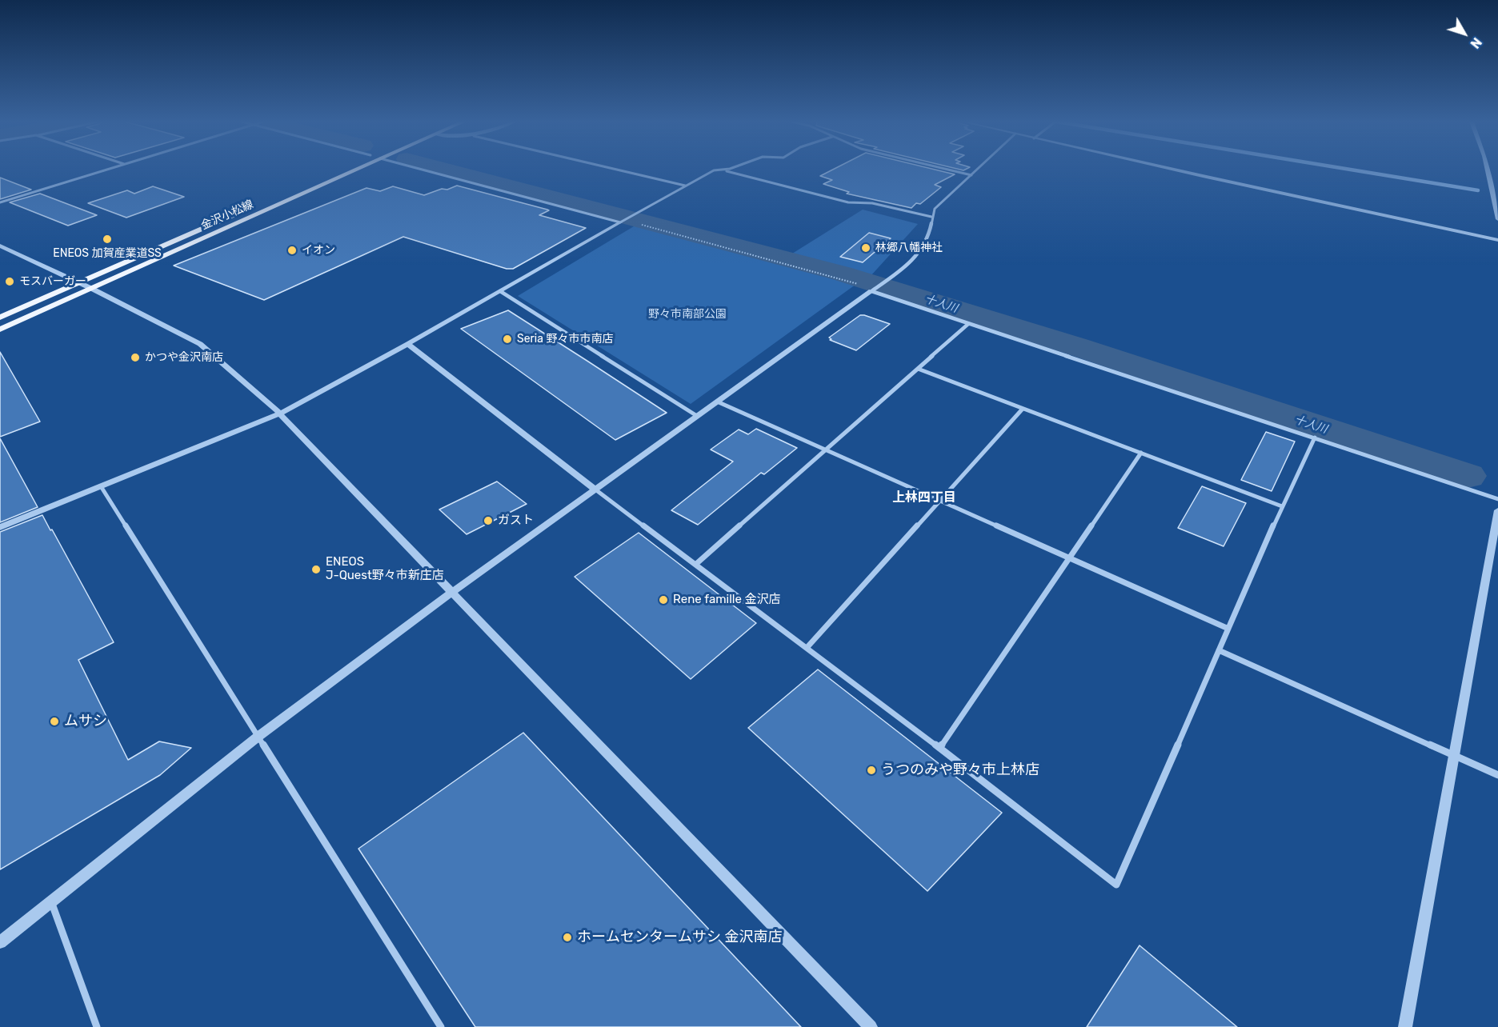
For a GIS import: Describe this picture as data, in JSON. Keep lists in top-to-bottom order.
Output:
{
  "streets": {
    "main road": ["金沢小松線"]
  },
  "districts": ["上林四丁目"],
  "water": ["十人川"],
  "parks": ["野々市南部公園"],
  "places": [
    "ENEOS 加賀産業道SS",
    "林郷八幡神社",
    "イオン",
    "モスバーガー",
    "Seria 野々市市南店",
    "かつや金沢南店",
    "ガスト",
    "ENEOS J-Quest野々市新庄店",
    "Rene famille 金沢店",
    "ムサシ",
    "うつのみや野々市上林店",
    "ホームセンタームサシ 金沢南店"
  ],
  "north": "bottom right"
}
